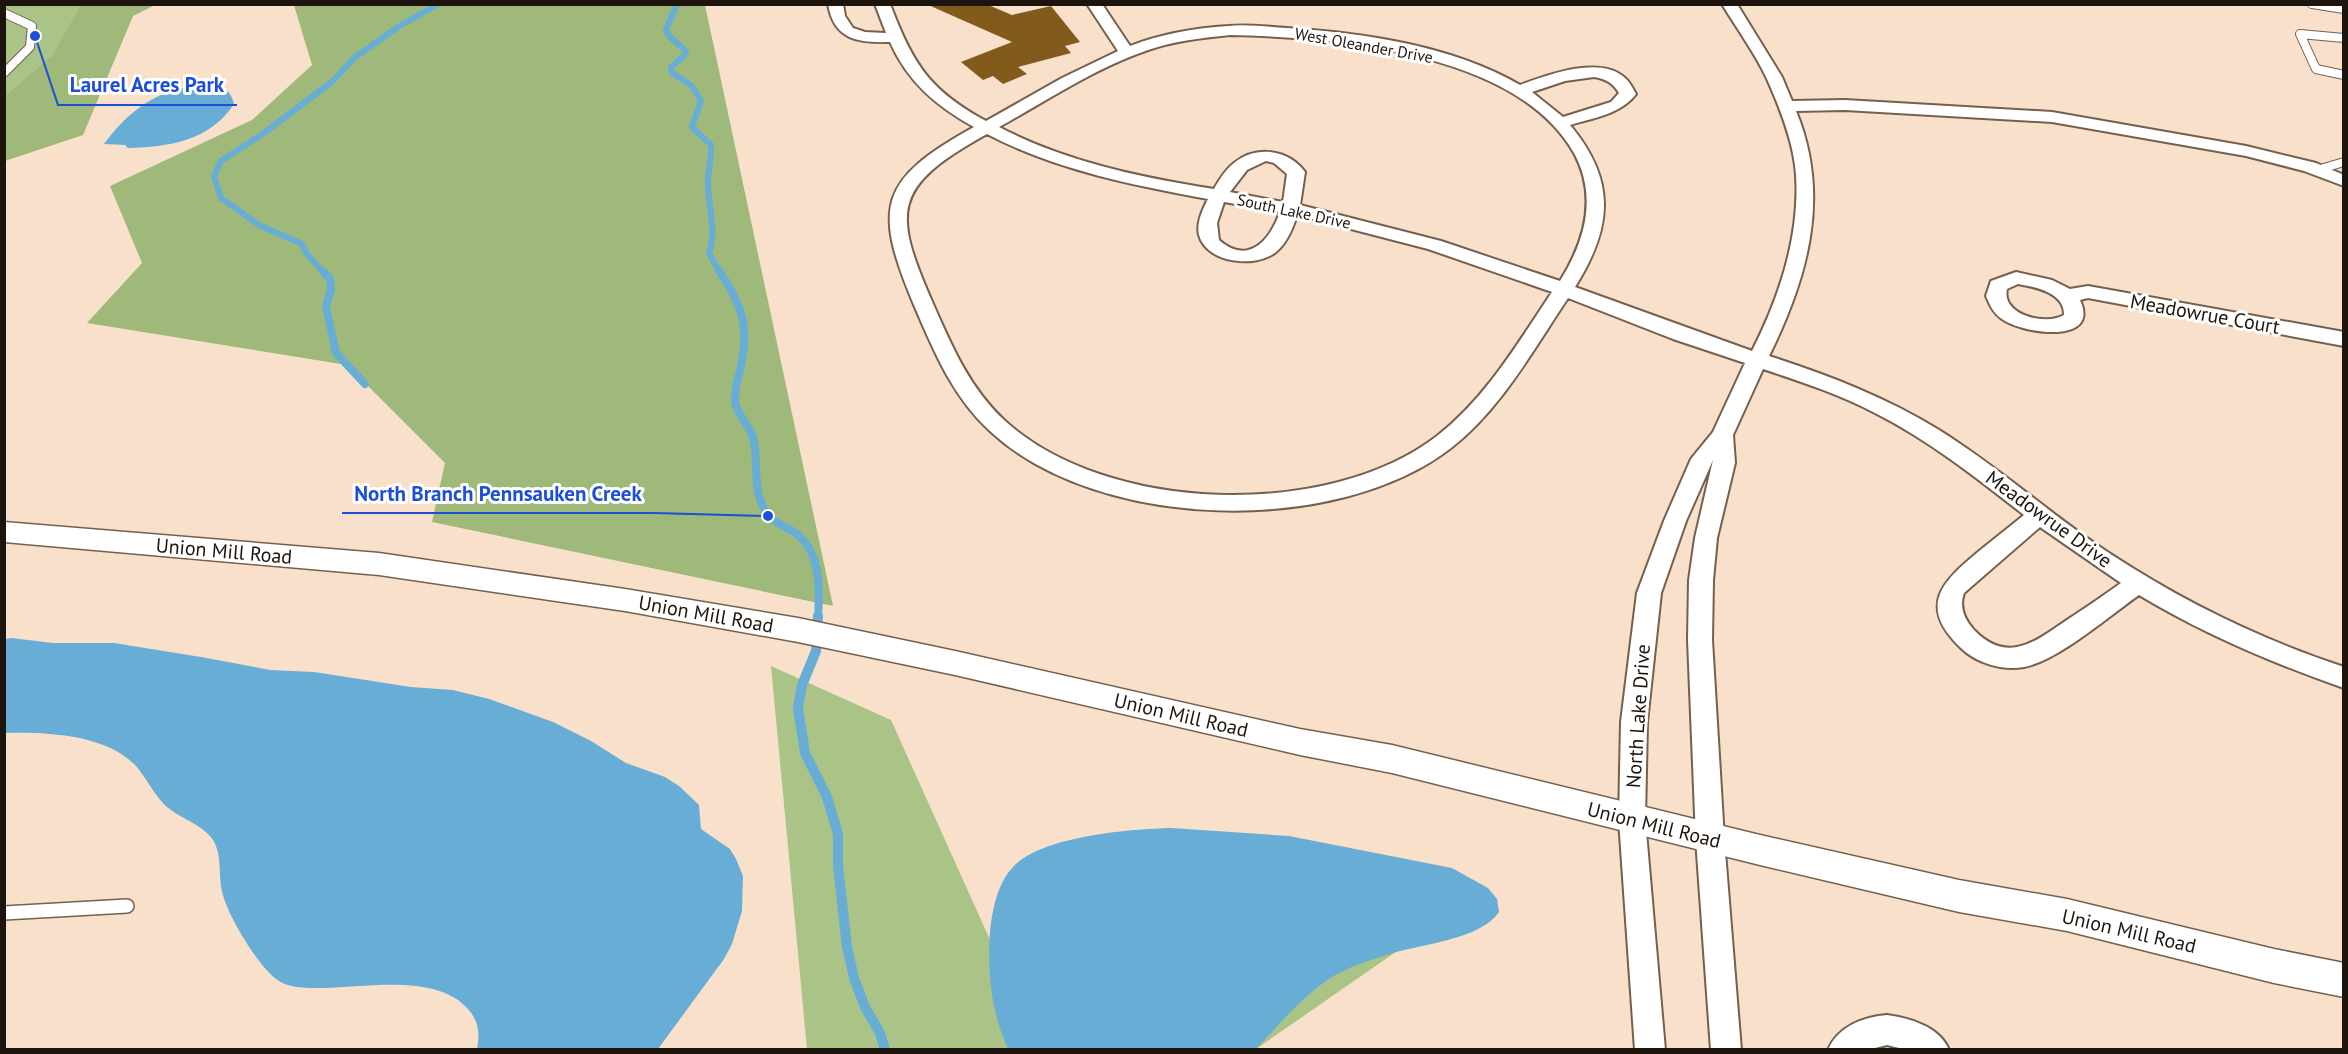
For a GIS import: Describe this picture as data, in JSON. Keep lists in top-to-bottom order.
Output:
{
  "streets": {
    "street": [
      "West Oleander Drive",
      "South Lake Drive",
      "Meadowrue Court",
      "Meadowrue Drive",
      "Union Mill Road",
      "North Lake Drive"
    ]
  },
  "crossings": [
    ["West Oleander Drive", "South Lake Drive"],
    ["South Lake Drive", "Meadowrue Drive"],
    ["South Lake Drive", "North Lake Drive"],
    ["Meadowrue Drive", "North Lake Drive"],
    ["Union Mill Road", "North Lake Drive"]
  ],
  "places": ["Laurel Acres Park", "North Branch Pennsauken Creek"]
}
